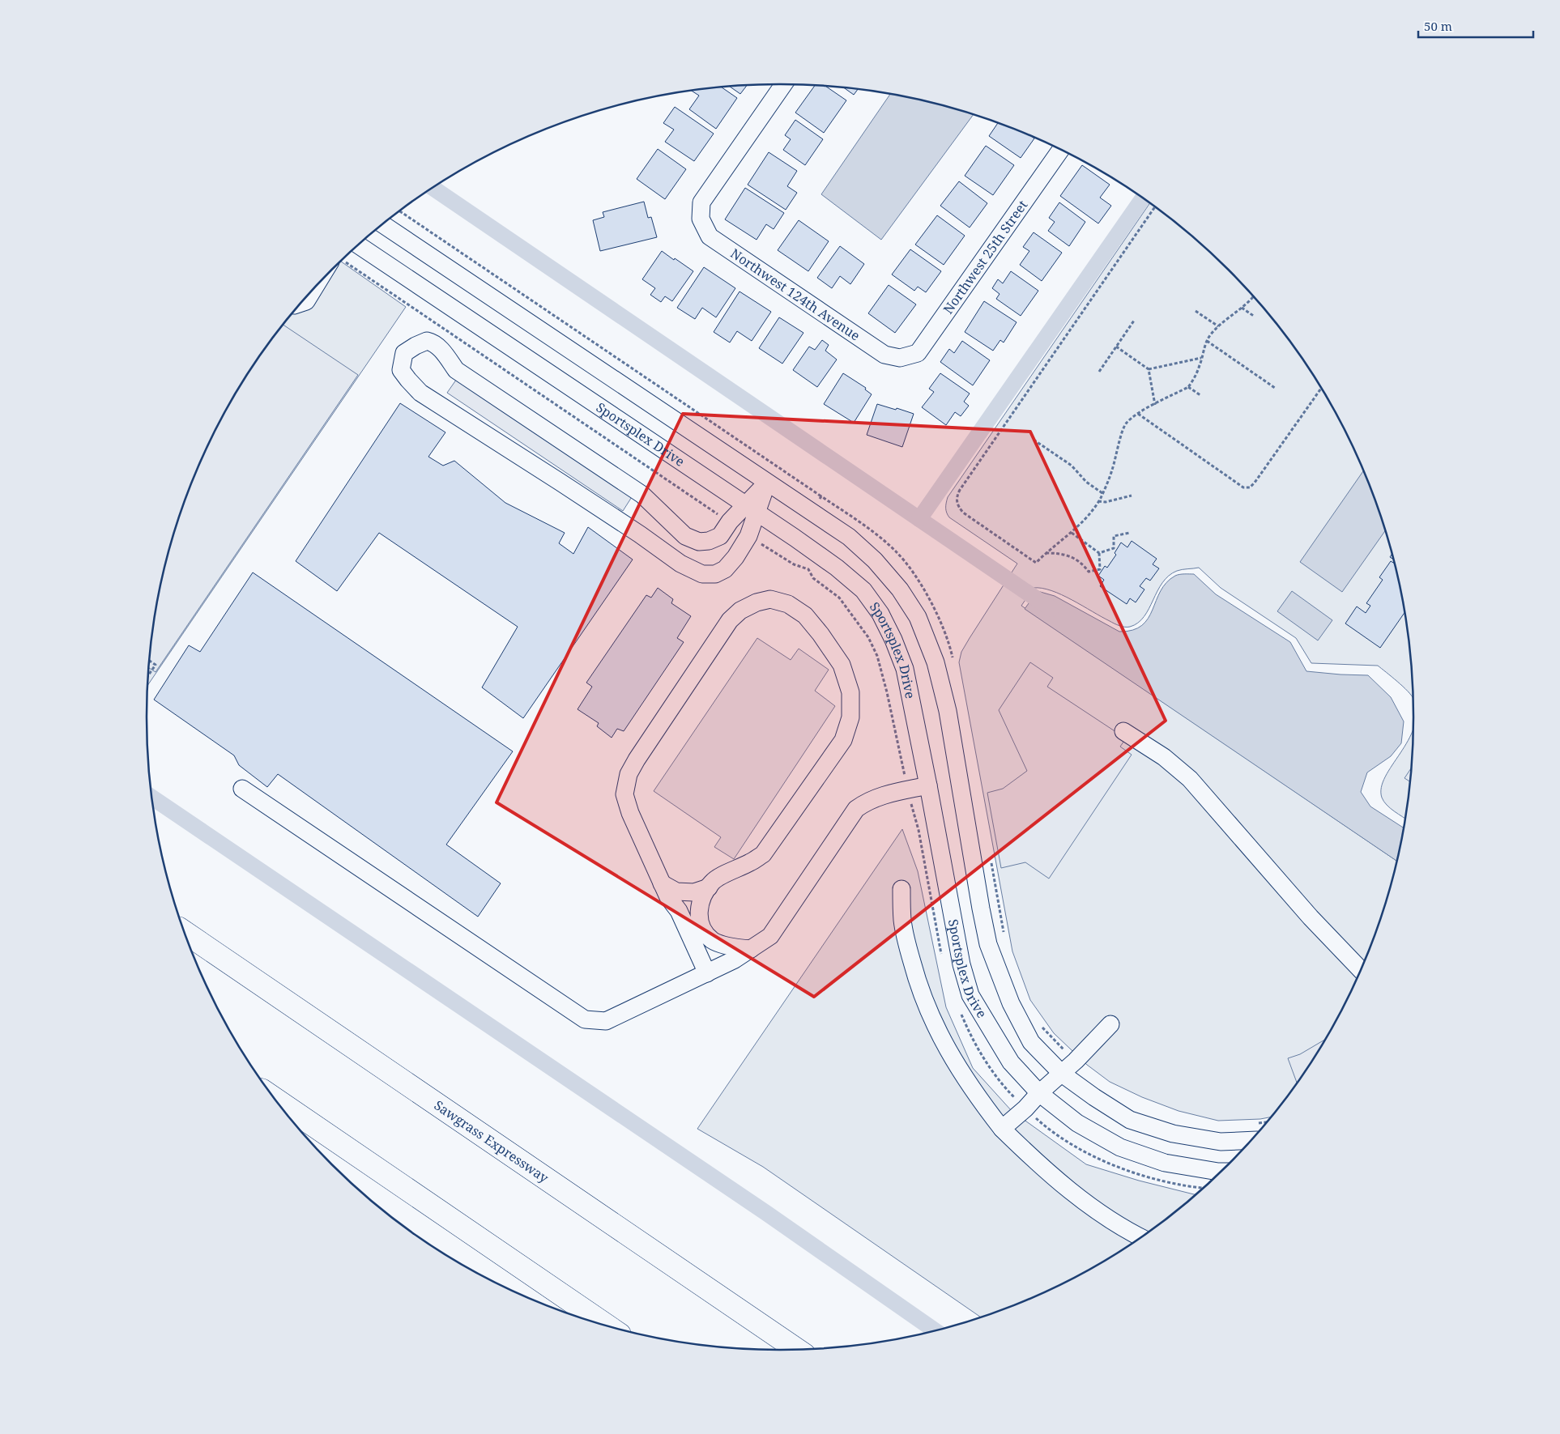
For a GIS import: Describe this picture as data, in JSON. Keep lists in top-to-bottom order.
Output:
{
  "streets": {
    "highway": ["Sawgrass Expressway"],
    "street": ["Northwest 25th Street", "Northwest 124th Avenue", "Sportsplex Drive"]
  },
  "crossings": [
    ["Northwest 25th Street", "Northwest 124th Avenue"]
  ],
  "scale_bar": "50 m"
}
